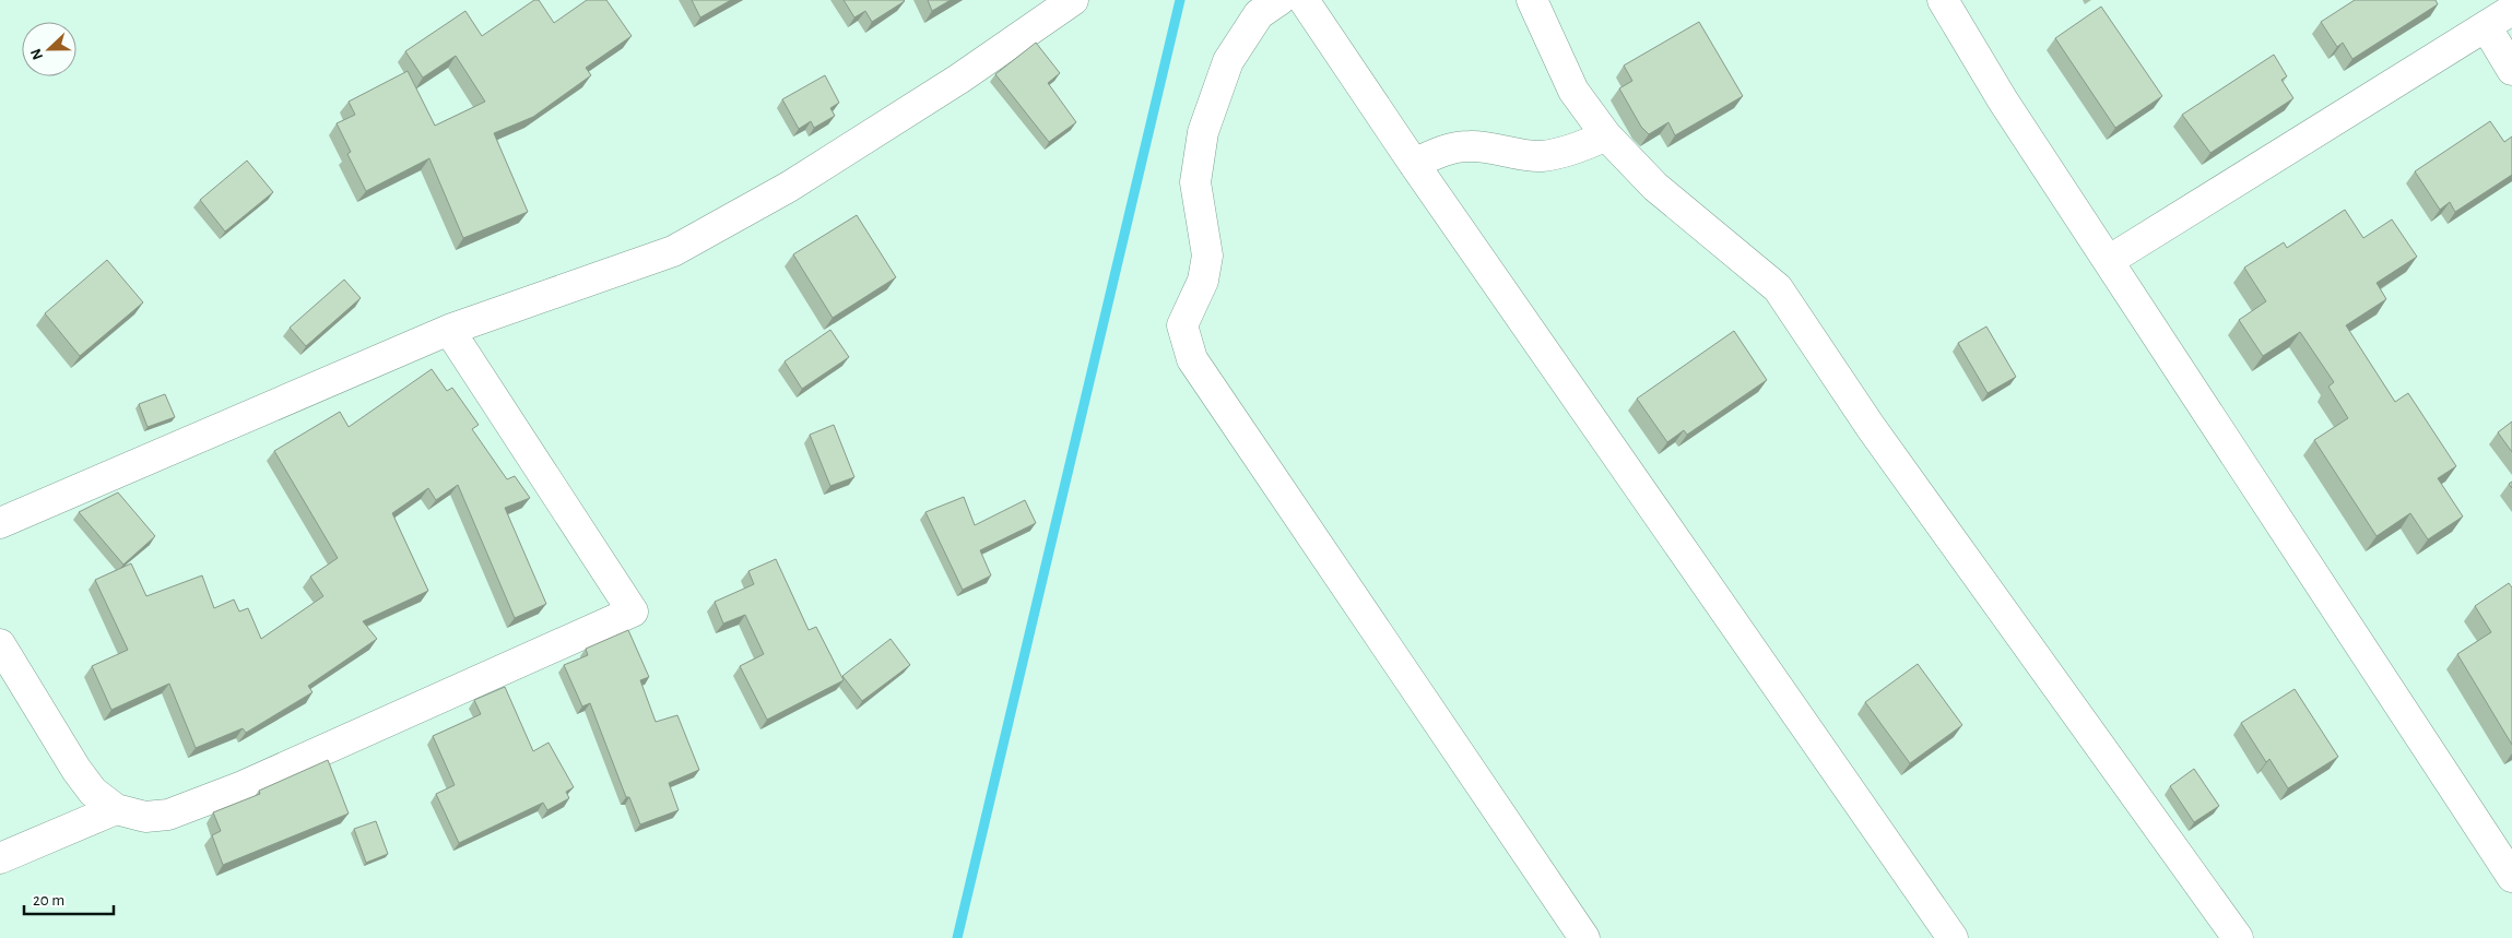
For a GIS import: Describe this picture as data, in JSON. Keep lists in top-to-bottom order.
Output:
{
  "scale_bar": "20 m",
  "north": "left"
}
